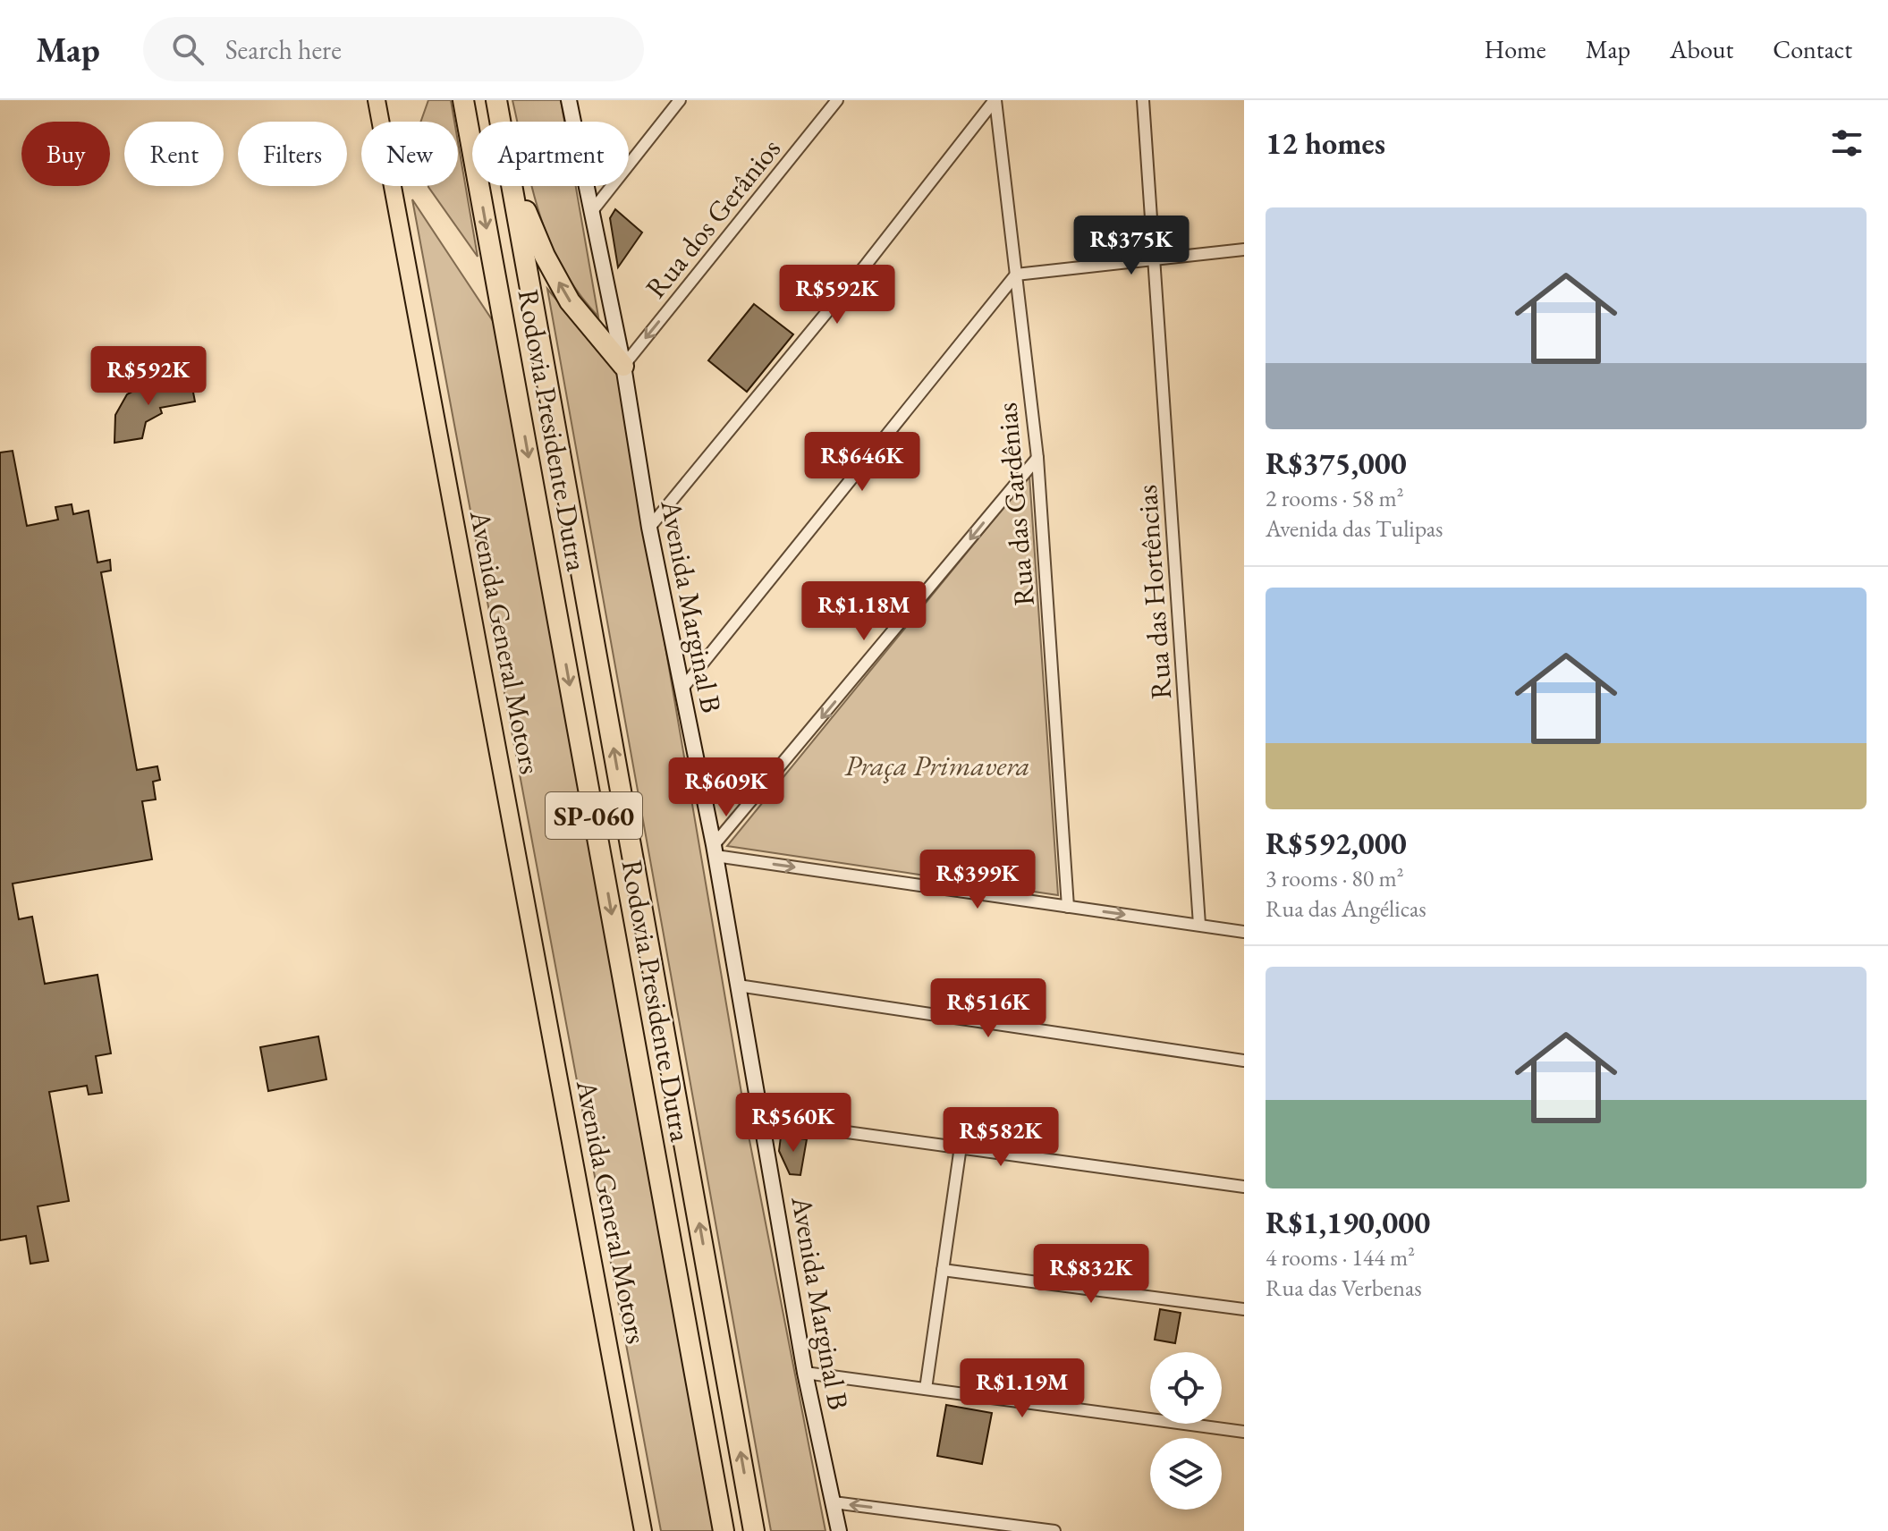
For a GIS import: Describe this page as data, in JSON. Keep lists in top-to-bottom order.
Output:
{
  "streets": {
    "highway": ["Rodovia Presidente Dutra", "SP-060"],
    "main road": ["Avenida General Motors"],
    "street": [
      "Rua dos Gerânios",
      "Rua das Gardênias",
      "Rua das Hortências",
      "Avenida Marginal B"
    ]
  },
  "crossings": [
    ["Rua dos Gerânios", "Avenida Marginal B"]
  ],
  "one_way": ["Rua dos Gerânios"],
  "parks": ["Praça Primavera"],
  "page": {
    "header": "Map",
    "search": "Search here",
    "nav": [
      "Home",
      "Map",
      "About",
      "Contact"
    ],
    "heading": "12 homes",
    "chip": [
      "Buy",
      "Rent",
      "Filters",
      "New",
      "Apartment"
    ],
    "list": [
      {
        "name": "R$375,000",
        "note": "2 rooms · 58 m² · Avenida das Tulipas"
      },
      {
        "name": "R$592,000",
        "note": "3 rooms · 80 m² · Rua das Angélicas"
      },
      {
        "name": "R$1,190,000",
        "note": "4 rooms · 144 m² · Rua das Verbenas"
      }
    ],
    "price": [
      "R$375K",
      "R$592K",
      "R$592K",
      "R$646K",
      "R$1.18M",
      "R$609K",
      "R$399K",
      "R$516K",
      "R$560K",
      "R$582K",
      "R$832K",
      "R$1.19M"
    ]
  }
}
